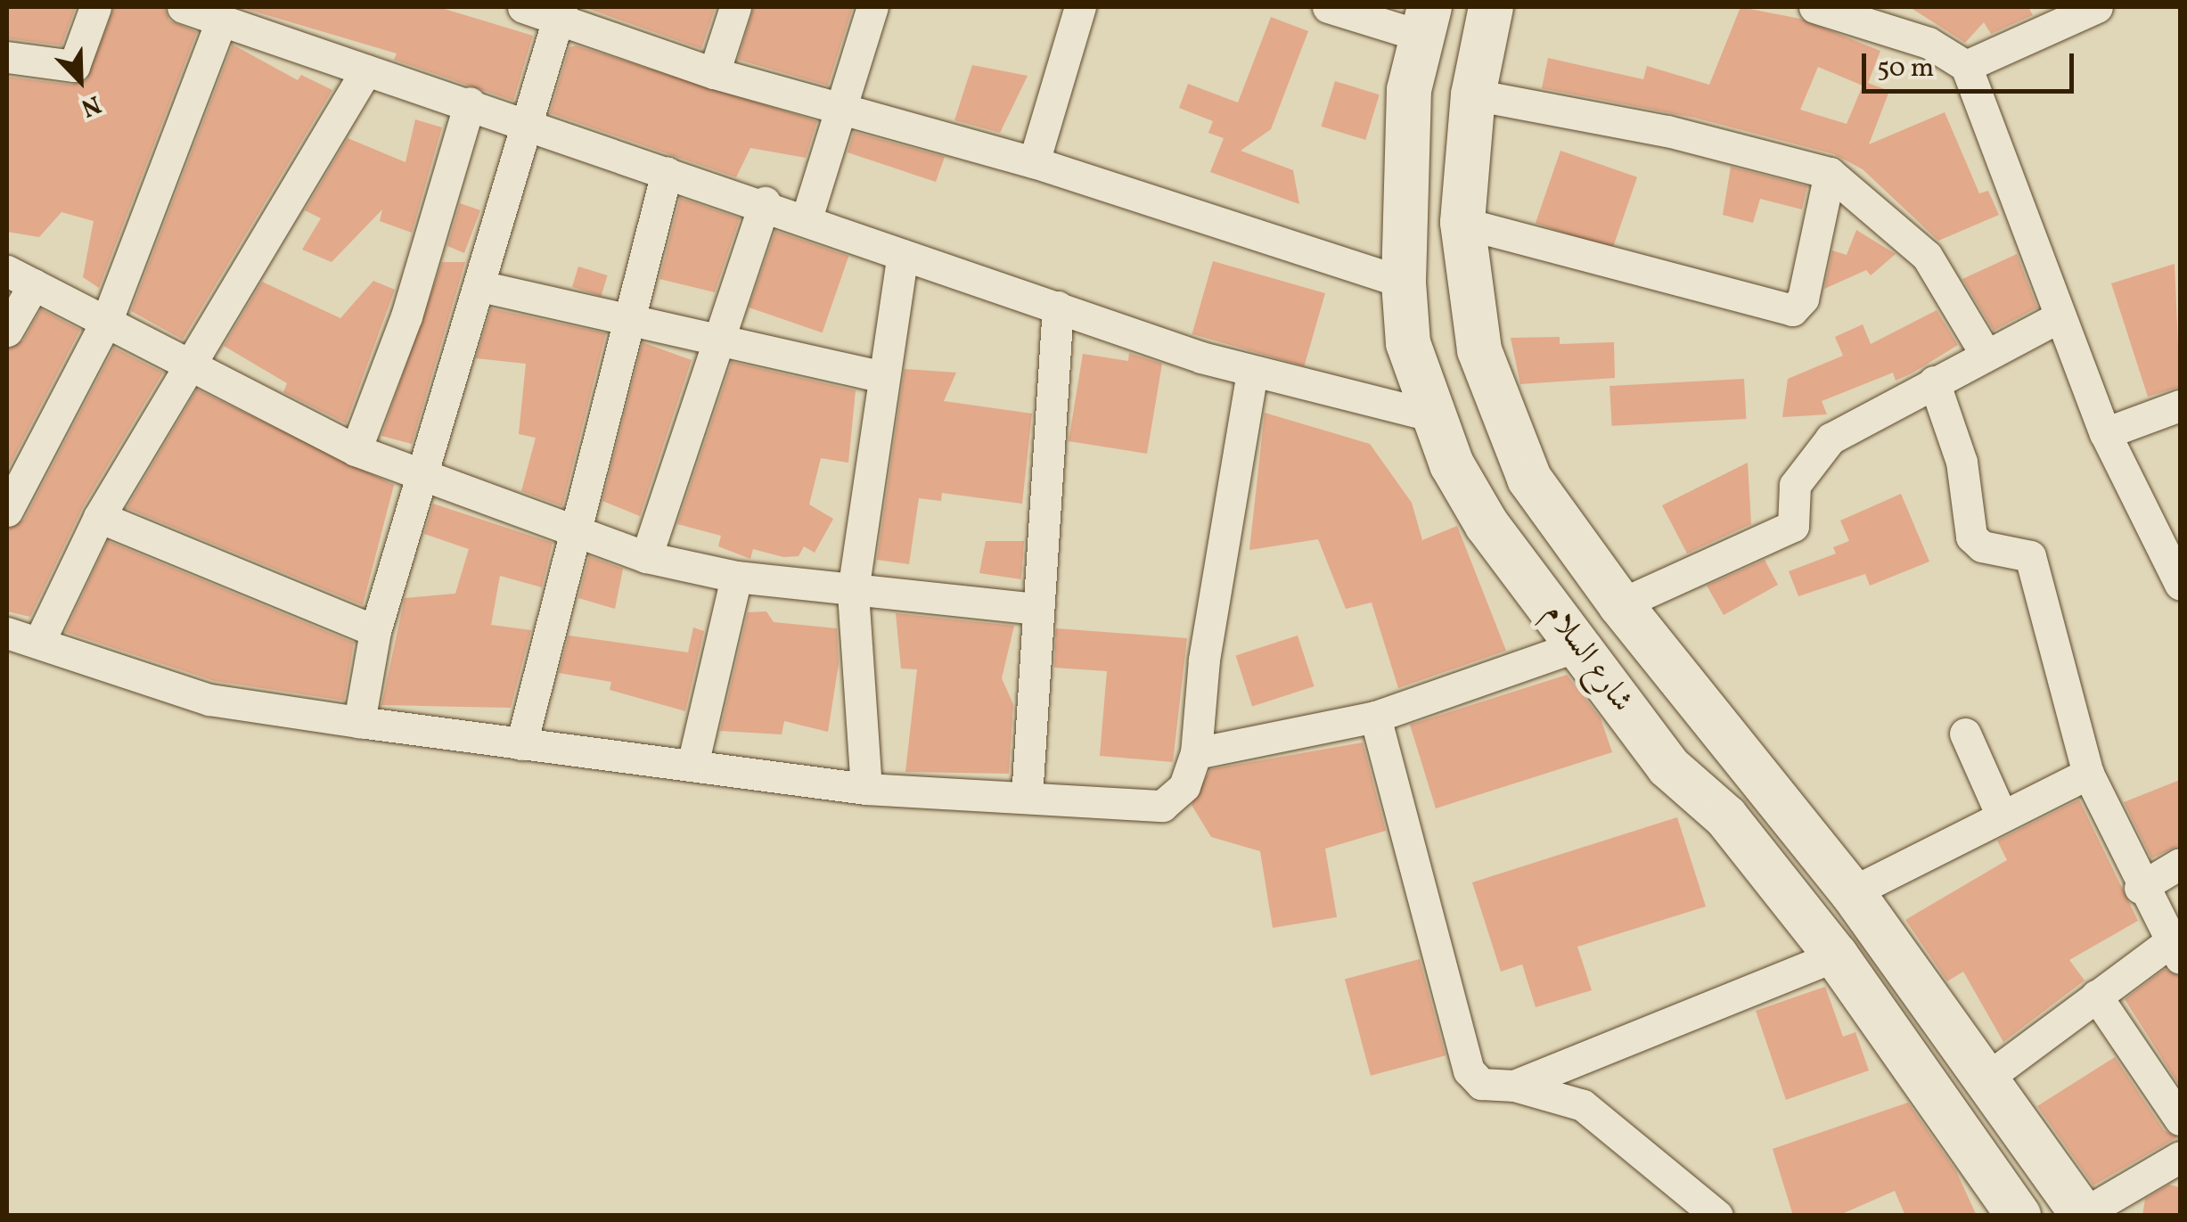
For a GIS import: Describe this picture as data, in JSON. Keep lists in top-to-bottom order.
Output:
{
  "streets": {
    "street": ["شارع السلام"]
  },
  "scale_bar": "50 m",
  "north": "bottom right"
}
